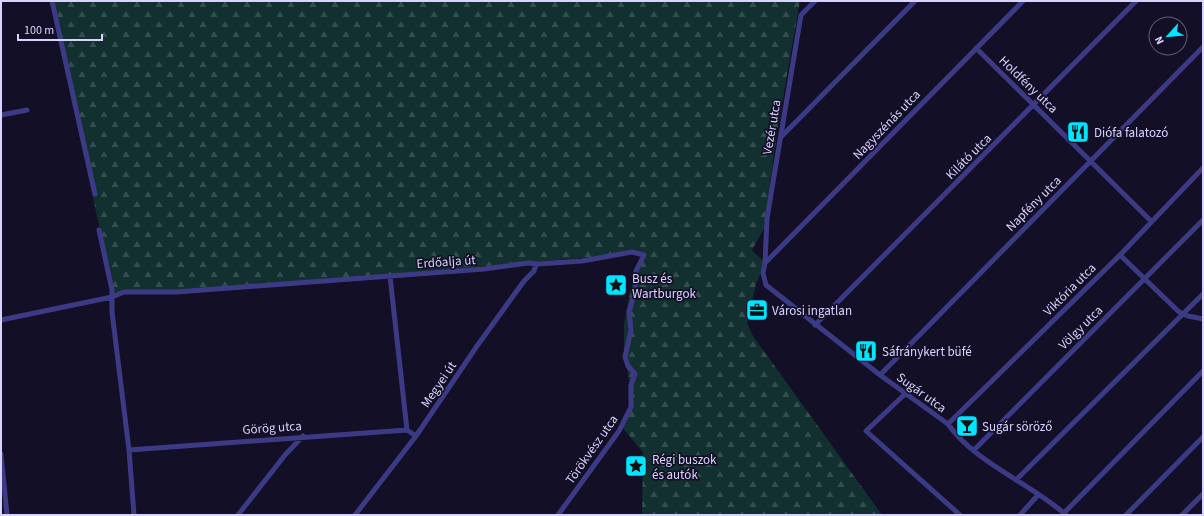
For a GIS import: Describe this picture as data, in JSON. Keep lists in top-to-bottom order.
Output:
{
  "streets": {
    "street": [
      "Holdfény utca",
      "Nagyszénás utca",
      "Vezér utca",
      "Kilátó utca",
      "Napfény utca",
      "Erdőalja út",
      "Viktória utca",
      "Völgy utca",
      "Megyei út",
      "Sugár utca",
      "Görög utca",
      "Törökvész utca"
    ]
  },
  "crossings": [
    ["Holdfény utca", "Nagyszénás utca"],
    ["Holdfény utca", "Kilátó utca"],
    ["Holdfény utca", "Napfény utca"],
    ["Holdfény utca", "Viktória utca"],
    ["Nagyszénás utca", "Vezér utca"],
    ["Nagyszénás utca", "Sugár utca"],
    ["Vezér utca", "Sugár utca"],
    ["Kilátó utca", "Sugár utca"],
    ["Napfény utca", "Sugár utca"],
    ["Erdőalja út", "Megyei út"],
    ["Erdőalja út", "Törökvész utca"],
    ["Viktória utca", "Sugár utca"],
    ["Völgy utca", "Sugár utca"]
  ],
  "places": {
    "restaurant": ["Diófa falatozó", "Sáfránykert büfé"],
    "place": ["Busz és Wartburgok", "Régi buszok és autók"],
    "office": ["Városi ingatlan"],
    "bar": ["Sugár söröző"]
  },
  "scale_bar": "100 m",
  "north": "bottom left"
}
